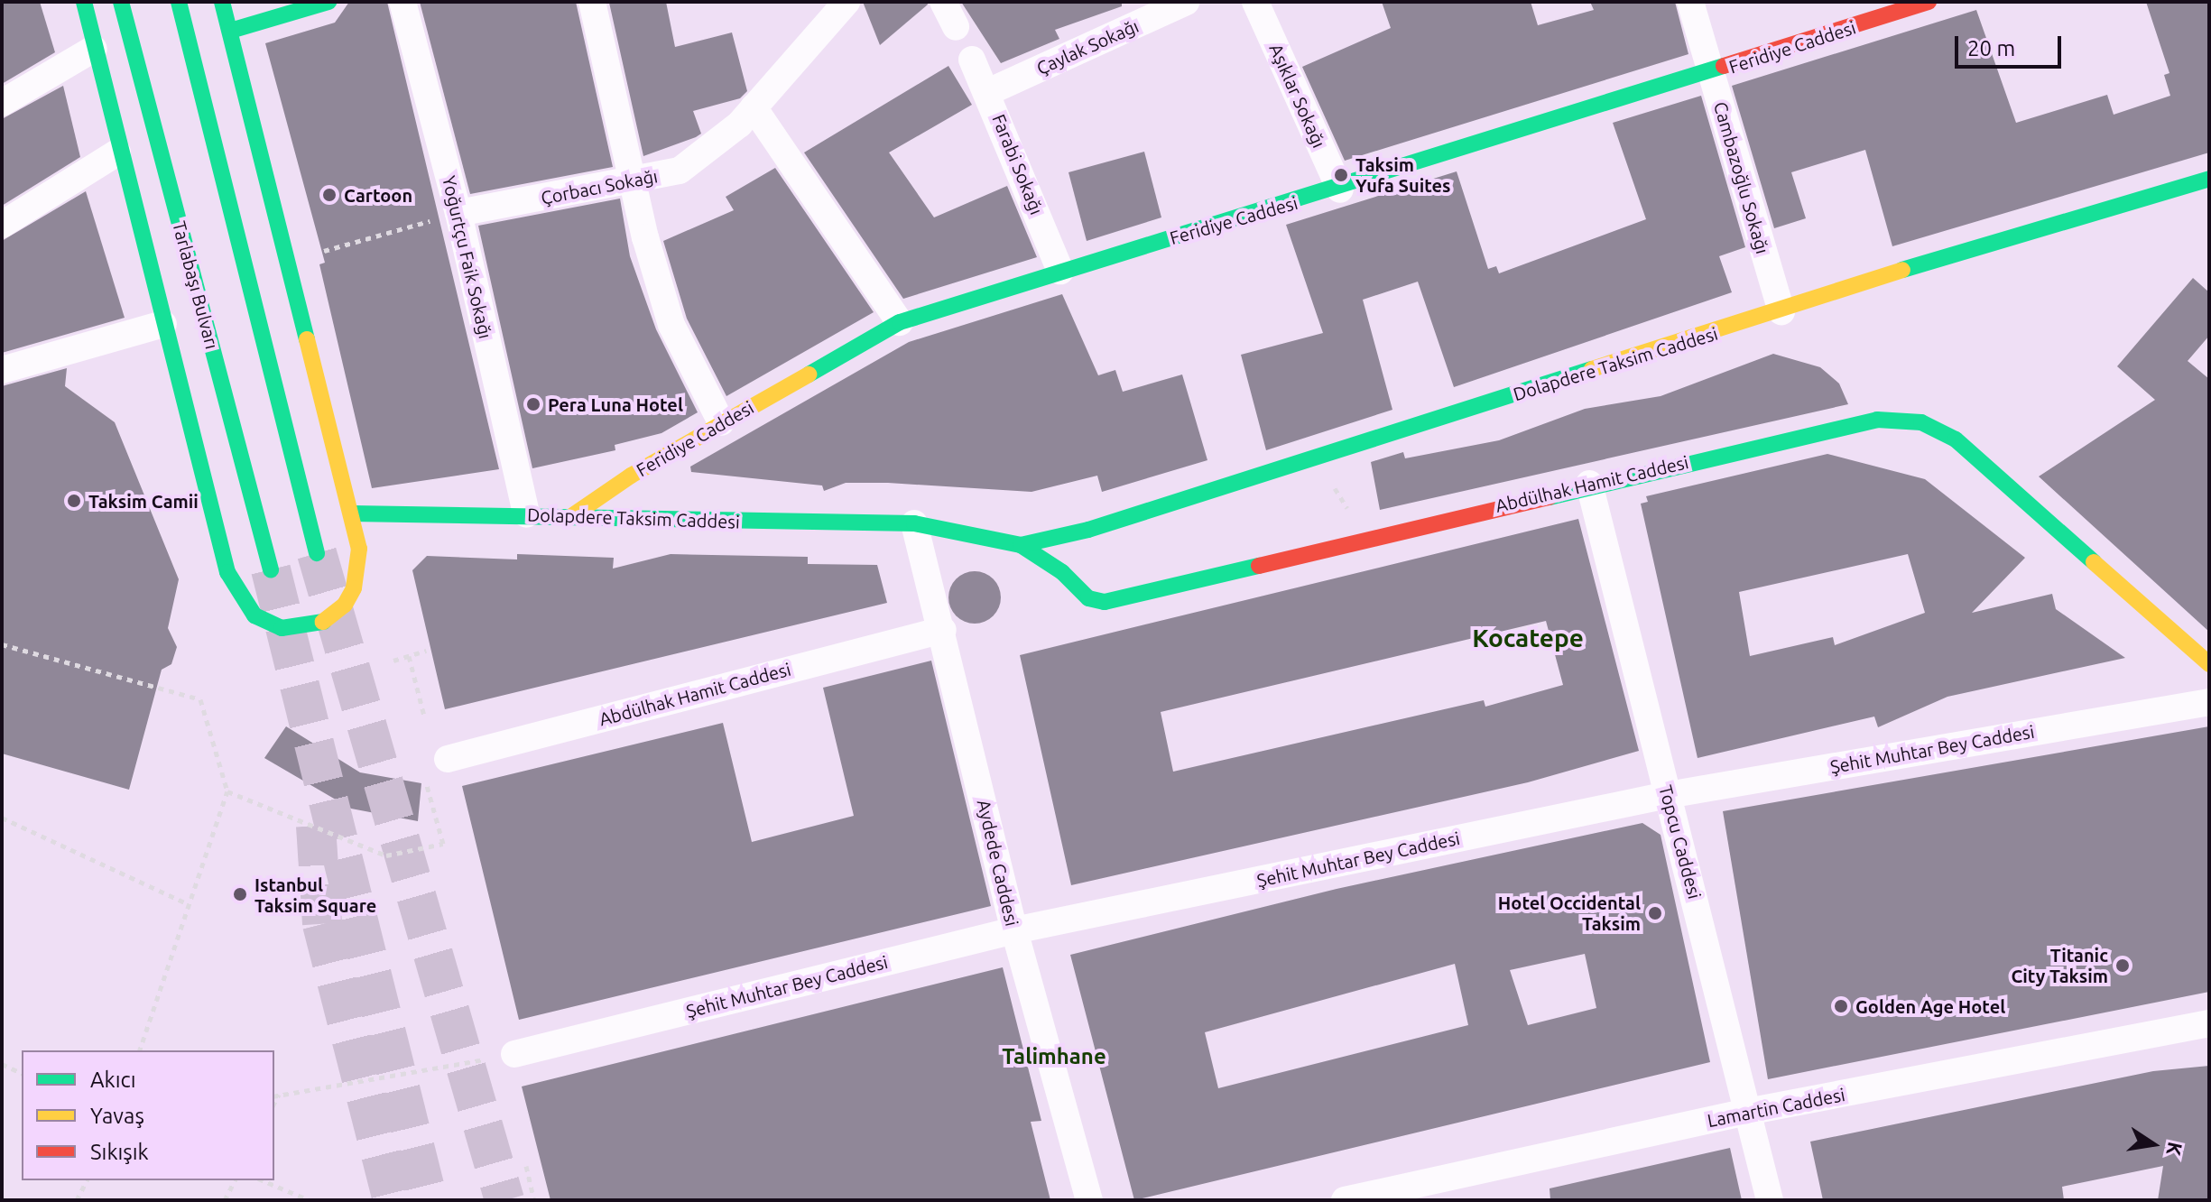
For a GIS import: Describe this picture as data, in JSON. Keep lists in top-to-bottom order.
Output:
{
  "streets": {
    "main road": [
      "Feridiye Caddesi",
      "Tarlabaşı Bulvarı",
      "Dolapdere Taksim Caddesi",
      "Abdülhak Hamit Caddesi"
    ],
    "street": [
      "Çaylak Sokağı",
      "Aşıklar Sokağı",
      "Farabi Sokağı",
      "Cambazoğlu Sokağı",
      "Çorbacı Sokağı",
      "Yoğurtçu Faik Sokağı",
      "Şehit Muhtar Bey Caddesi",
      "Topcu Caddesi",
      "Aydede Caddesi",
      "Lamartin Caddesi"
    ]
  },
  "crossings": [
    ["Çaylak Sokağı", "Farabi Sokağı"],
    ["Feridiye Caddesi", "Aşıklar Sokağı"],
    ["Feridiye Caddesi", "Farabi Sokağı"],
    ["Feridiye Caddesi", "Cambazoğlu Sokağı"],
    ["Feridiye Caddesi", "Dolapdere Taksim Caddesi"],
    ["Cambazoğlu Sokağı", "Dolapdere Taksim Caddesi"],
    ["Çorbacı Sokağı", "Yoğurtçu Faik Sokağı"],
    ["Yoğurtçu Faik Sokağı", "Dolapdere Taksim Caddesi"],
    ["Dolapdere Taksim Caddesi", "Abdülhak Hamit Caddesi"],
    ["Dolapdere Taksim Caddesi", "Aydede Caddesi"],
    ["Abdülhak Hamit Caddesi", "Topcu Caddesi"],
    ["Abdülhak Hamit Caddesi", "Aydede Caddesi"],
    ["Şehit Muhtar Bey Caddesi", "Topcu Caddesi"],
    ["Şehit Muhtar Bey Caddesi", "Aydede Caddesi"],
    ["Topcu Caddesi", "Lamartin Caddesi"]
  ],
  "districts": ["Kocatepe", "Talimhane"],
  "places": [
    "Taksim Yufa Suites",
    "Cartoon",
    "Pera Luna Hotel",
    "Taksim Camii",
    "Istanbul Taksim Square",
    "Hotel Occidental Taksim",
    "Titanic City Taksim",
    "Golden Age Hotel"
  ],
  "legend": ["Akıcı", "Yavaş", "Sıkışık"],
  "scale_bar": "20 m",
  "north": "right"
}
